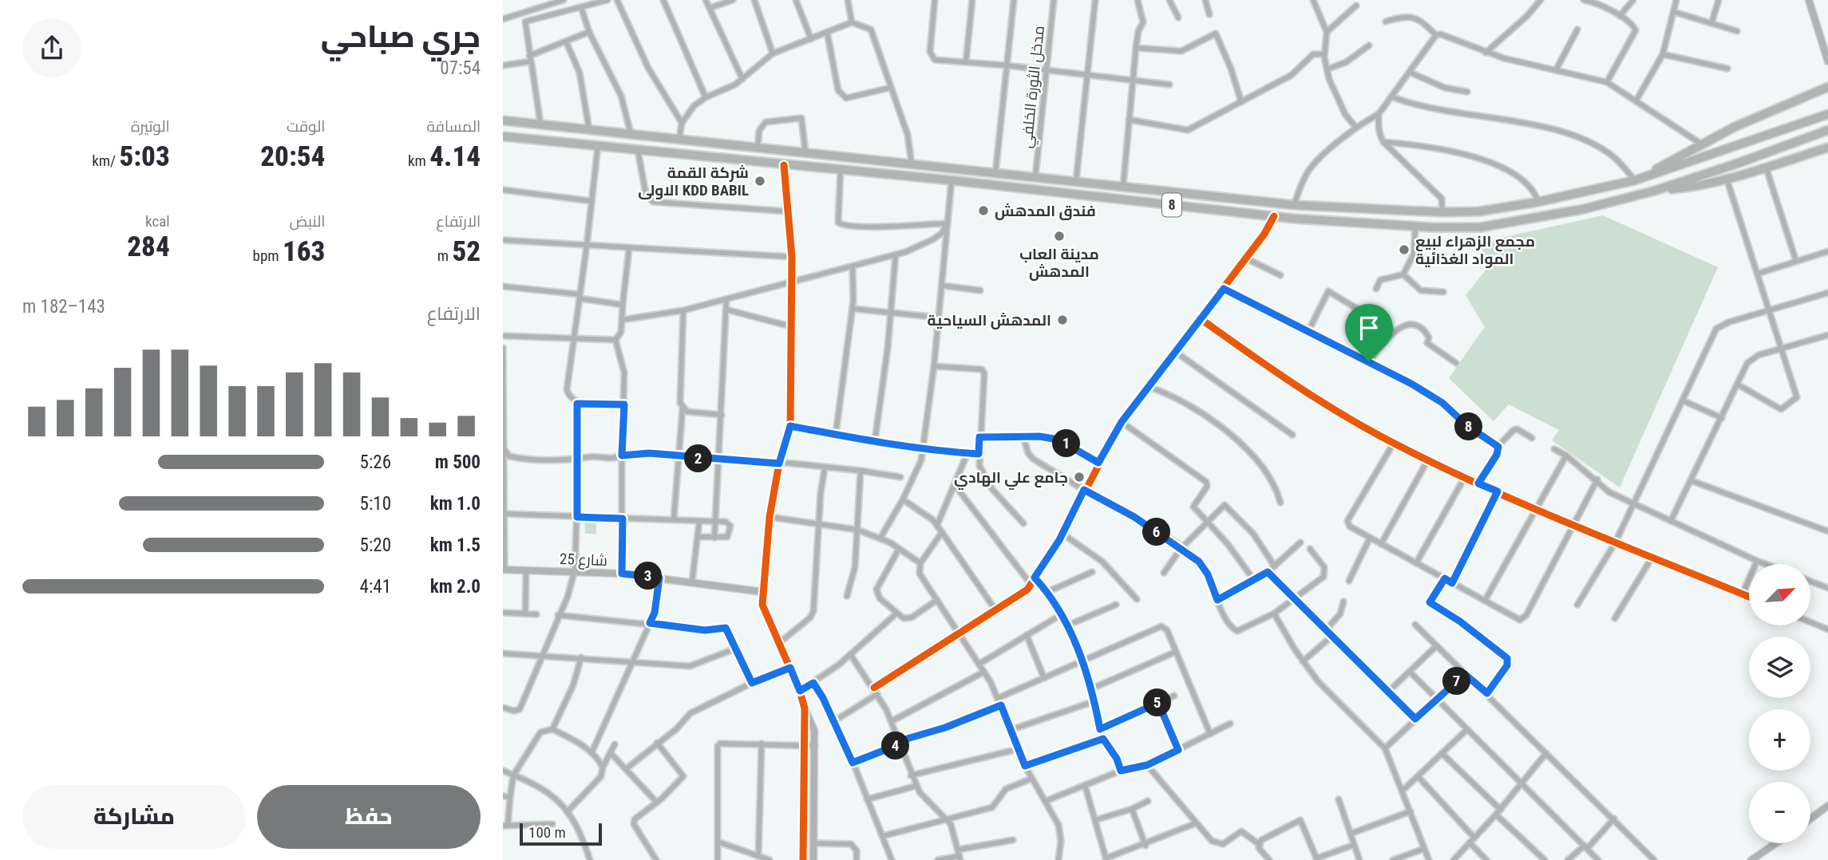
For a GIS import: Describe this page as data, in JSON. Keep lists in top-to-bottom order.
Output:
{
  "streets": {
    "highway": ["8"],
    "street": ["مدخل الثورة الخلفي", "شارع 25"]
  },
  "crossings": [
    ["مدخل الثورة الخلفي", "8"]
  ],
  "places": [
    "شركة القمة الاولى KDD BABIL",
    "فندق المدهش",
    "مدينة العاب المدهش",
    "مجمع الزهراء لبيع المواد الغذائية",
    "المدهش السياحية",
    "جامع علي الهادي"
  ],
  "scale_bar": "100 m",
  "north": "top right",
  "page": {
    "heading": ["جري صباحي", "07:54"],
    "stats": [
      ["المسافة", "4.14 km"],
      ["الوقت", "20:54"],
      ["الوتيرة", "5:03 /km"],
      ["الارتفاع", "52 m"],
      ["النبض", "163 bpm"],
      ["kcal", "284"]
    ],
    "chart": ["الارتفاع", "143–182 m"],
    "pins": [
      "8",
      "1",
      "2",
      "6",
      "3",
      "7",
      "5",
      "4"
    ],
    "list": [
      {
        "name": "500 m",
        "note": "5:26"
      },
      {
        "name": "1.0 km",
        "note": "5:10"
      },
      {
        "name": "1.5 km",
        "note": "5:20"
      },
      {
        "name": "2.0 km",
        "note": "4:41"
      }
    ],
    "map_buttons": ["+", "−"],
    "buttons": ["حفظ", "مشاركة"],
    "scale": "100 m"
  }
}
